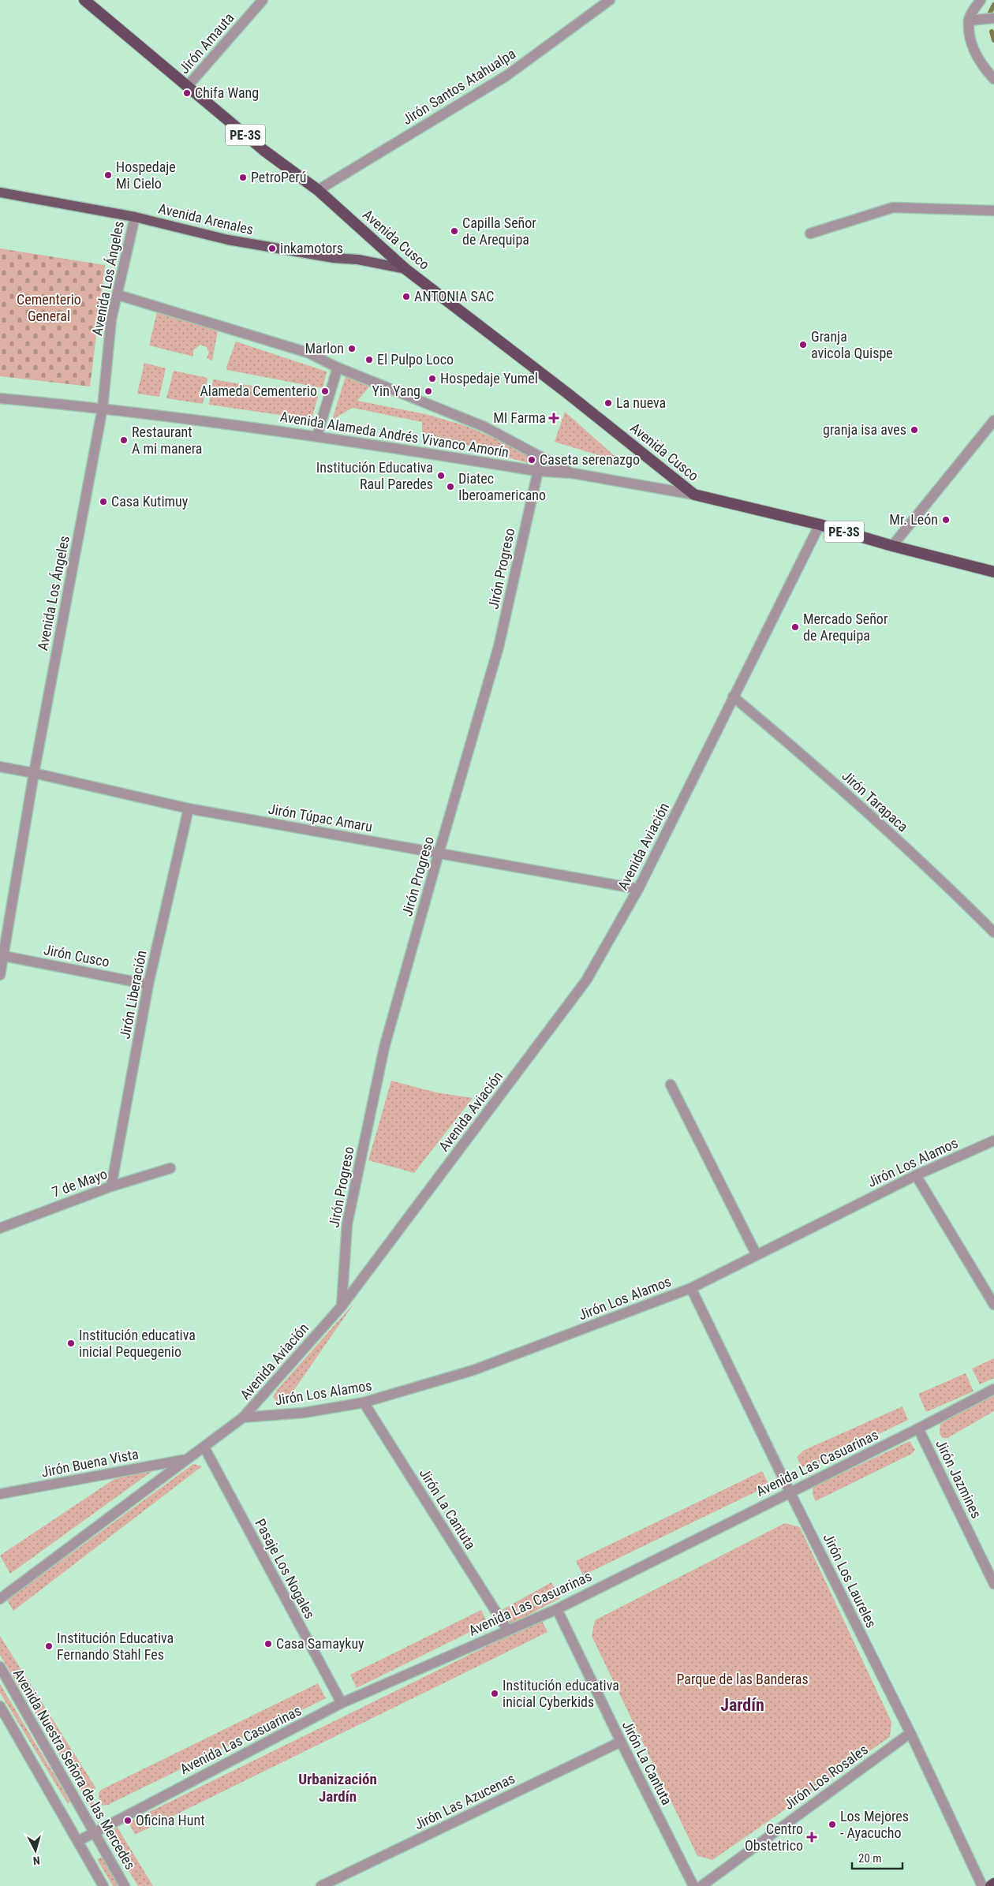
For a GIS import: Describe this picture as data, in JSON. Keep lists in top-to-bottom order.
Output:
{
  "streets": {
    "highway": ["PE-3S", "Avenida Cusco"],
    "main road": ["Avenida Arenales"],
    "street": [
      "Jirón Amauta",
      "Jirón Santos Atahualpa",
      "Avenida Los Ángeles",
      "Avenida Alameda Andrés Vivanco Amorín",
      "Jirón Progreso",
      "Jirón Tarapaca",
      "Jirón Túpac Amaru",
      "Avenida Aviación",
      "Jirón Cusco",
      "Jirón Liberación",
      "Jirón Los Alamos",
      "7 de Mayo",
      "Jirón Buena Vista",
      "Avenida Las Casuarinas",
      "Jirón Jazmines",
      "Jirón La Cantuta",
      "Pasaje Los Nogales",
      "Jirón Los Laureles",
      "Avenida Nuestra Señora de las Mercedes",
      "Jirón Los Rosales",
      "Jirón Las Azucenas"
    ]
  },
  "crossings": [
    ["Jirón Amauta", "Avenida Cusco"],
    ["Jirón Santos Atahualpa", "Avenida Cusco"],
    ["PE-3S", "Avenida Cusco"],
    ["PE-3S", "Avenida Aviación"],
    ["Avenida Arenales", "Avenida Cusco"],
    ["Avenida Arenales", "Avenida Los Ángeles"],
    ["Avenida Los Ángeles", "Avenida Alameda Andrés Vivanco Amorín"],
    ["Avenida Los Ángeles", "Jirón Túpac Amaru"],
    ["Avenida Los Ángeles", "Jirón Cusco"],
    ["Avenida Alameda Andrés Vivanco Amorín", "Jirón Progreso"],
    ["Jirón Progreso", "Jirón Túpac Amaru"],
    ["Jirón Progreso", "Avenida Aviación"],
    ["Jirón Tarapaca", "Avenida Aviación"],
    ["Jirón Túpac Amaru", "Avenida Aviación"],
    ["Jirón Túpac Amaru", "Jirón Liberación"],
    ["Avenida Aviación", "Jirón Los Alamos"],
    ["Avenida Aviación", "Jirón Buena Vista"],
    ["Avenida Aviación", "Pasaje Los Nogales"],
    ["Jirón Cusco", "Jirón Liberación"],
    ["Jirón Liberación", "7 de Mayo"],
    ["Jirón Los Alamos", "Jirón La Cantuta"],
    ["Jirón Los Alamos", "Jirón Los Laureles"],
    ["Avenida Las Casuarinas", "Jirón Jazmines"],
    ["Avenida Las Casuarinas", "Jirón La Cantuta"],
    ["Avenida Las Casuarinas", "Pasaje Los Nogales"],
    ["Avenida Las Casuarinas", "Jirón Los Laureles"],
    ["Avenida Las Casuarinas", "Avenida Nuestra Señora de las Mercedes"],
    ["Jirón La Cantuta", "Jirón Las Azucenas"],
    ["Jirón Los Laureles", "Jirón Los Rosales"]
  ],
  "districts": ["Jardín", "Urbanización Jardín"],
  "parks": ["Cementerio General", "Parque de las Banderas"],
  "places": {
    "other": [
      "Chifa Wang",
      "Hospedaje Mi Cielo",
      "PetroPerú",
      "Capilla Señor de Arequipa",
      "inkamotors",
      "ANTONIA SAC",
      "Granja avicola Quispe",
      "Marlon",
      "El Pulpo Loco",
      "Hospedaje Yumel",
      "Alameda Cementerio",
      "Yin Yang",
      "La nueva",
      "granja isa aves",
      "Restaurant A mi manera",
      "Caseta serenazgo",
      "Institución Educativa Raul Paredes",
      "Diatec Iberoamericano",
      "Casa Kutimuy",
      "Mr. León",
      "Mercado Señor de Arequipa",
      "Institución educativa inicial Pequegenio",
      "Casa Samaykuy",
      "Institución Educativa Fernando Stahl Fes",
      "Institución educativa inicial Cyberkids",
      "Oficina Hunt",
      "Los Mejores - Ayacucho"
    ],
    "health": ["MI Farma", "Centro Obstetrico"]
  },
  "scale_bar": "20 m",
  "north": "bottom"
}
